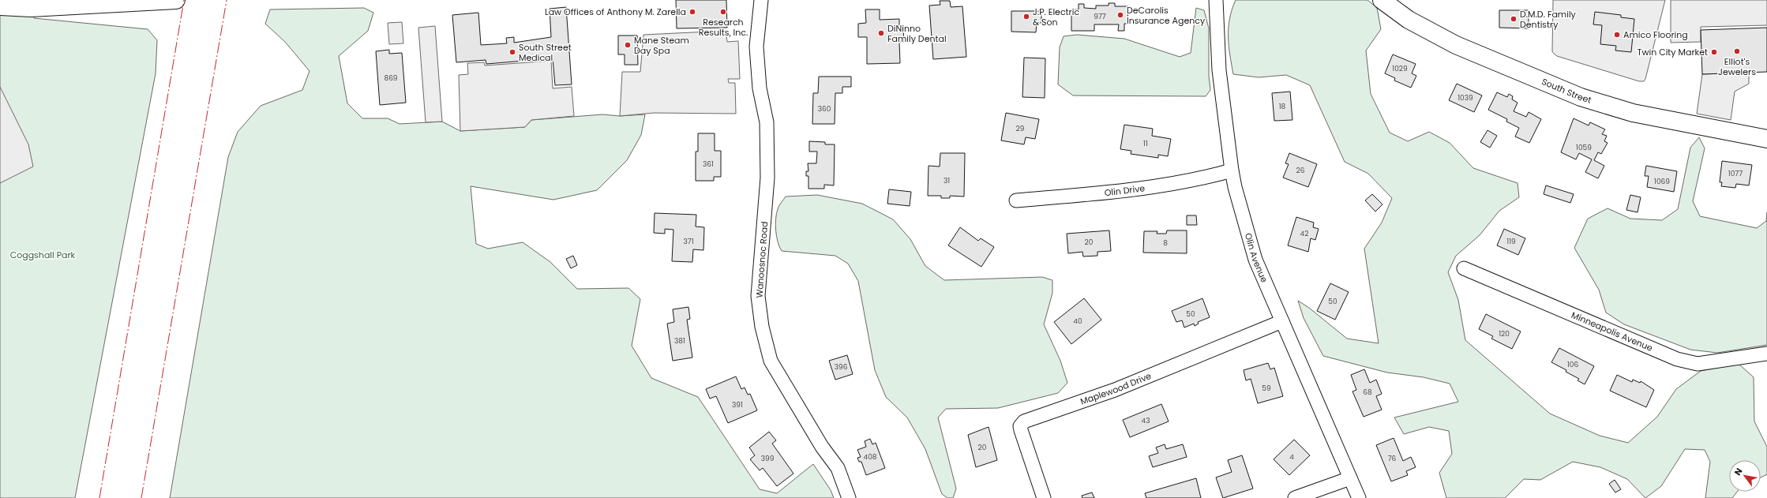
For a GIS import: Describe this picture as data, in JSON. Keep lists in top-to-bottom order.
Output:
{
  "streets": {
    "street": [
      "South Street",
      "Olin Drive",
      "Olin Avenue",
      "Wanoosnoc Road",
      "Minneapolis Avenue",
      "Maplewood Drive"
    ]
  },
  "crossings": [
    ["Olin Drive", "Olin Avenue"],
    ["Olin Avenue", "Maplewood Drive"]
  ],
  "parks": ["Coggshall Park"],
  "places": [
    "Law Offices of Anthony M. Zarella",
    "Research Results, Inc.",
    "DeCarolis Insurance Agency",
    "J.P. Electric & Son",
    "D.M.D. Family Dentistry",
    "DiNinno Family Dental",
    "Amico Flooring",
    "Mane Steam Day Spa",
    "Elliot's Jewelers",
    "South Street Medical",
    "Twin City Market"
  ],
  "house_numbers": [
    "977",
    "1029",
    "869",
    "1039",
    "18",
    "360",
    "29",
    "11",
    "1059",
    "361",
    "26",
    "1077",
    "31",
    "1069",
    "42",
    "371",
    "119",
    "20",
    "8",
    "50",
    "50",
    "40",
    "120",
    "381",
    "106",
    "396",
    "59",
    "68",
    "391",
    "43",
    "20",
    "408",
    "4",
    "399",
    "76"
  ],
  "north": "top left"
}
